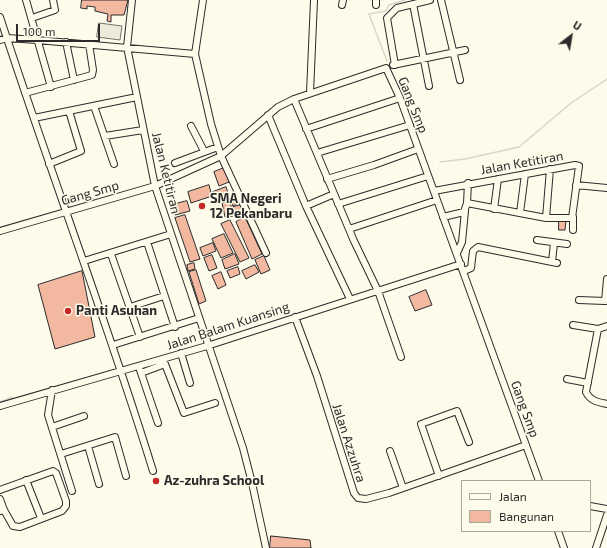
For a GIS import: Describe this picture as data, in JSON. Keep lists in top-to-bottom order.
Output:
{
  "streets": {
    "street": [
      "Gang Smp",
      "Jalan Ketitiran",
      "Jalan Balam Kuansing",
      "Jalan Azzuhra"
    ]
  },
  "crossings": [
    ["Gang Smp", "Jalan Ketitiran"],
    ["Gang Smp", "Jalan Balam Kuansing"],
    ["Gang Smp", "Jalan Azzuhra"],
    ["Jalan Ketitiran", "Jalan Balam Kuansing"],
    ["Jalan Balam Kuansing", "Jalan Azzuhra"]
  ],
  "places": ["SMA Negeri 12 Pekanbaru", "Panti Asuhan", "Az-zuhra School"],
  "legend": ["Jalan", "Bangunan"],
  "scale_bar": "100 m",
  "north": "top right"
}
